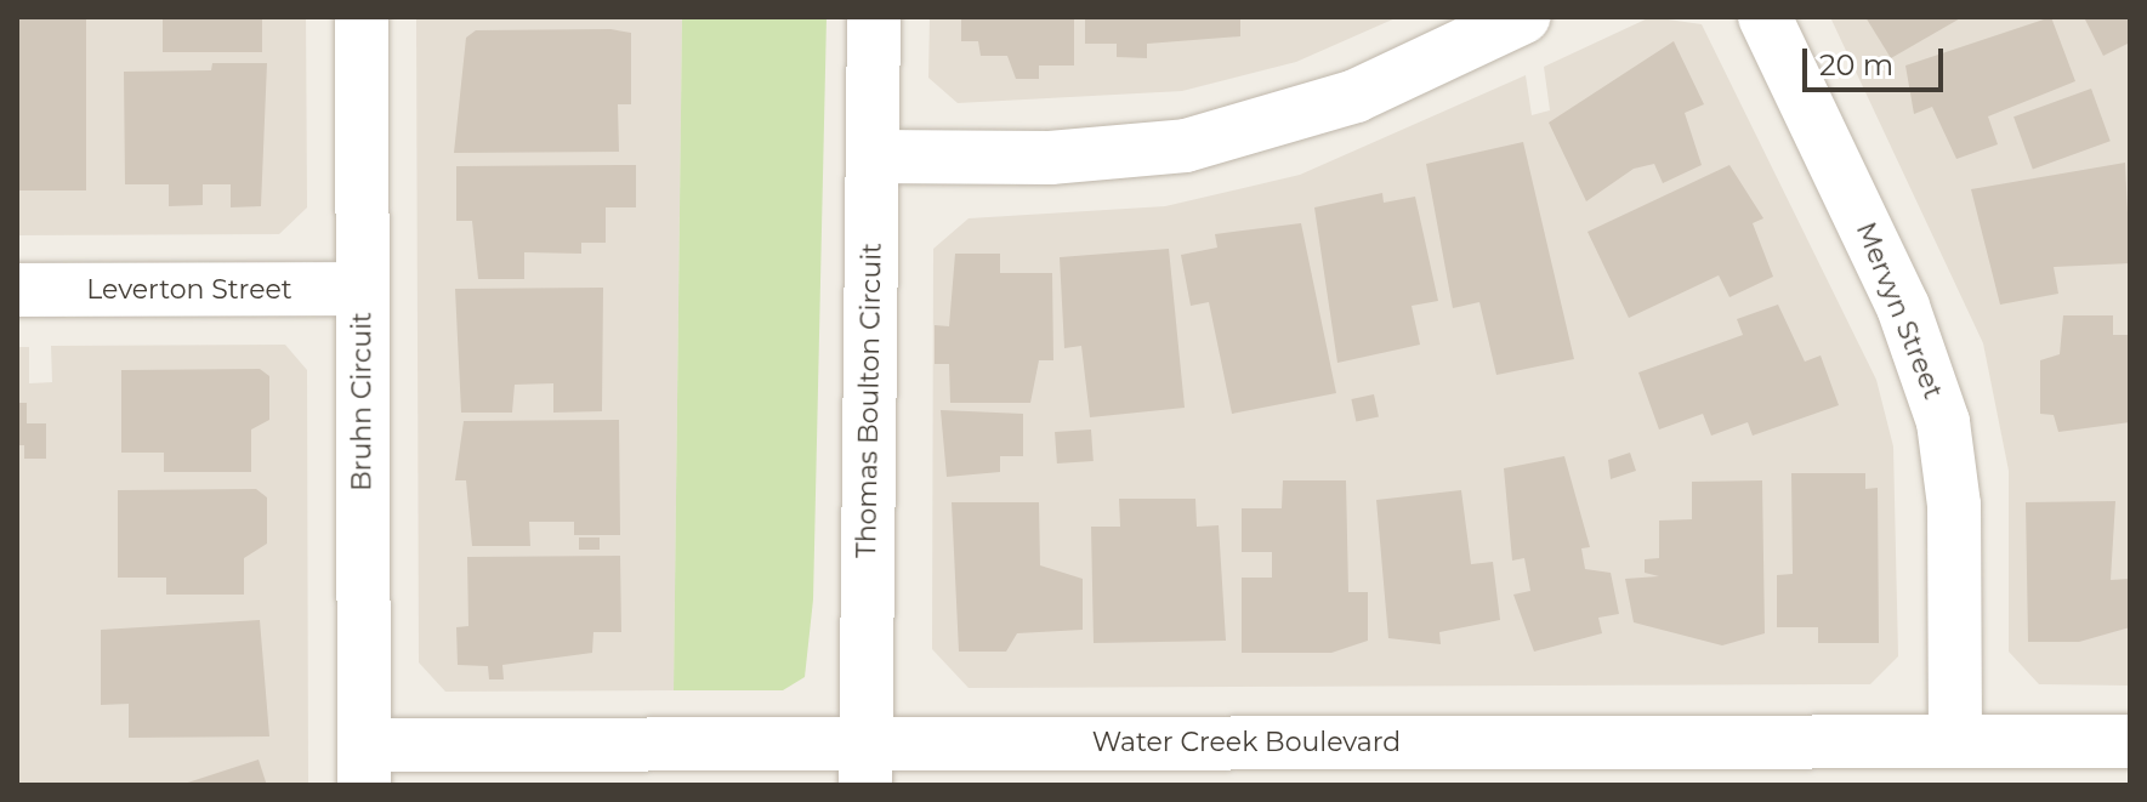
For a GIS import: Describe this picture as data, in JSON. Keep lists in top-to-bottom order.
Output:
{
  "streets": {
    "street": [
      "Leverton Street",
      "Mervyn Street",
      "Thomas Boulton Circuit",
      "Bruhn Circuit",
      "Water Creek Boulevard"
    ]
  },
  "crossings": [
    ["Leverton Street", "Bruhn Circuit"],
    ["Mervyn Street", "Water Creek Boulevard"],
    ["Thomas Boulton Circuit", "Water Creek Boulevard"],
    ["Bruhn Circuit", "Water Creek Boulevard"]
  ],
  "scale_bar": "20 m"
}
